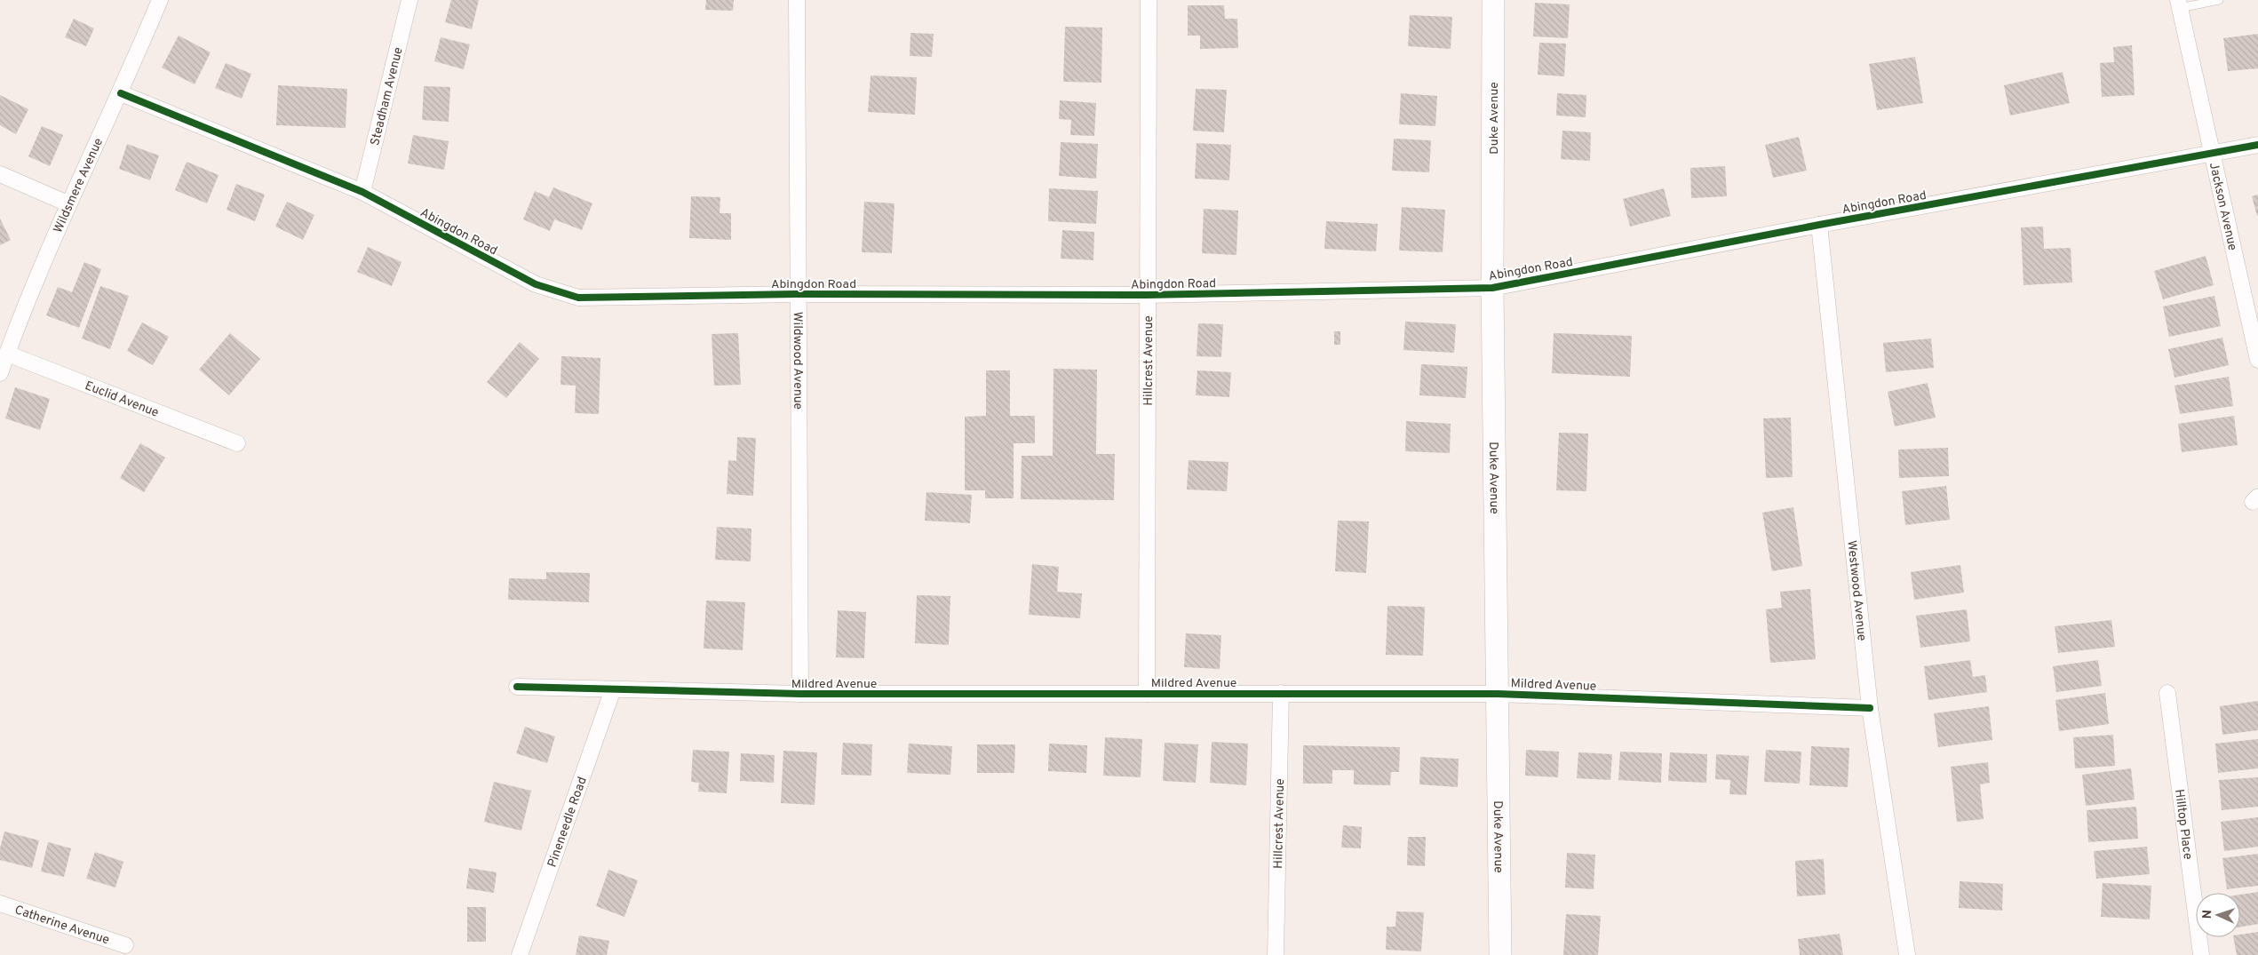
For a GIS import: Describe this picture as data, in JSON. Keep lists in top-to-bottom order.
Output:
{
  "streets": {
    "street": [
      "Steadham Avenue",
      "Duke Avenue",
      "Wildsmere Avenue",
      "Abingdon Road",
      "Jackson Avenue",
      "Wildwood Avenue",
      "Hillcrest Avenue",
      "Euclid Avenue",
      "Westwood Avenue",
      "Mildred Avenue",
      "Pineneedle Road",
      "Hilltop Place",
      "Catherine Avenue"
    ]
  },
  "crossings": [
    ["Steadham Avenue", "Abingdon Road"],
    ["Duke Avenue", "Abingdon Road"],
    ["Duke Avenue", "Mildred Avenue"],
    ["Wildsmere Avenue", "Abingdon Road"],
    ["Wildsmere Avenue", "Euclid Avenue"],
    ["Abingdon Road", "Jackson Avenue"],
    ["Abingdon Road", "Wildwood Avenue"],
    ["Abingdon Road", "Hillcrest Avenue"],
    ["Abingdon Road", "Westwood Avenue"],
    ["Wildwood Avenue", "Mildred Avenue"],
    ["Hillcrest Avenue", "Mildred Avenue"],
    ["Westwood Avenue", "Mildred Avenue"],
    ["Mildred Avenue", "Pineneedle Road"]
  ],
  "north": "left"
}
